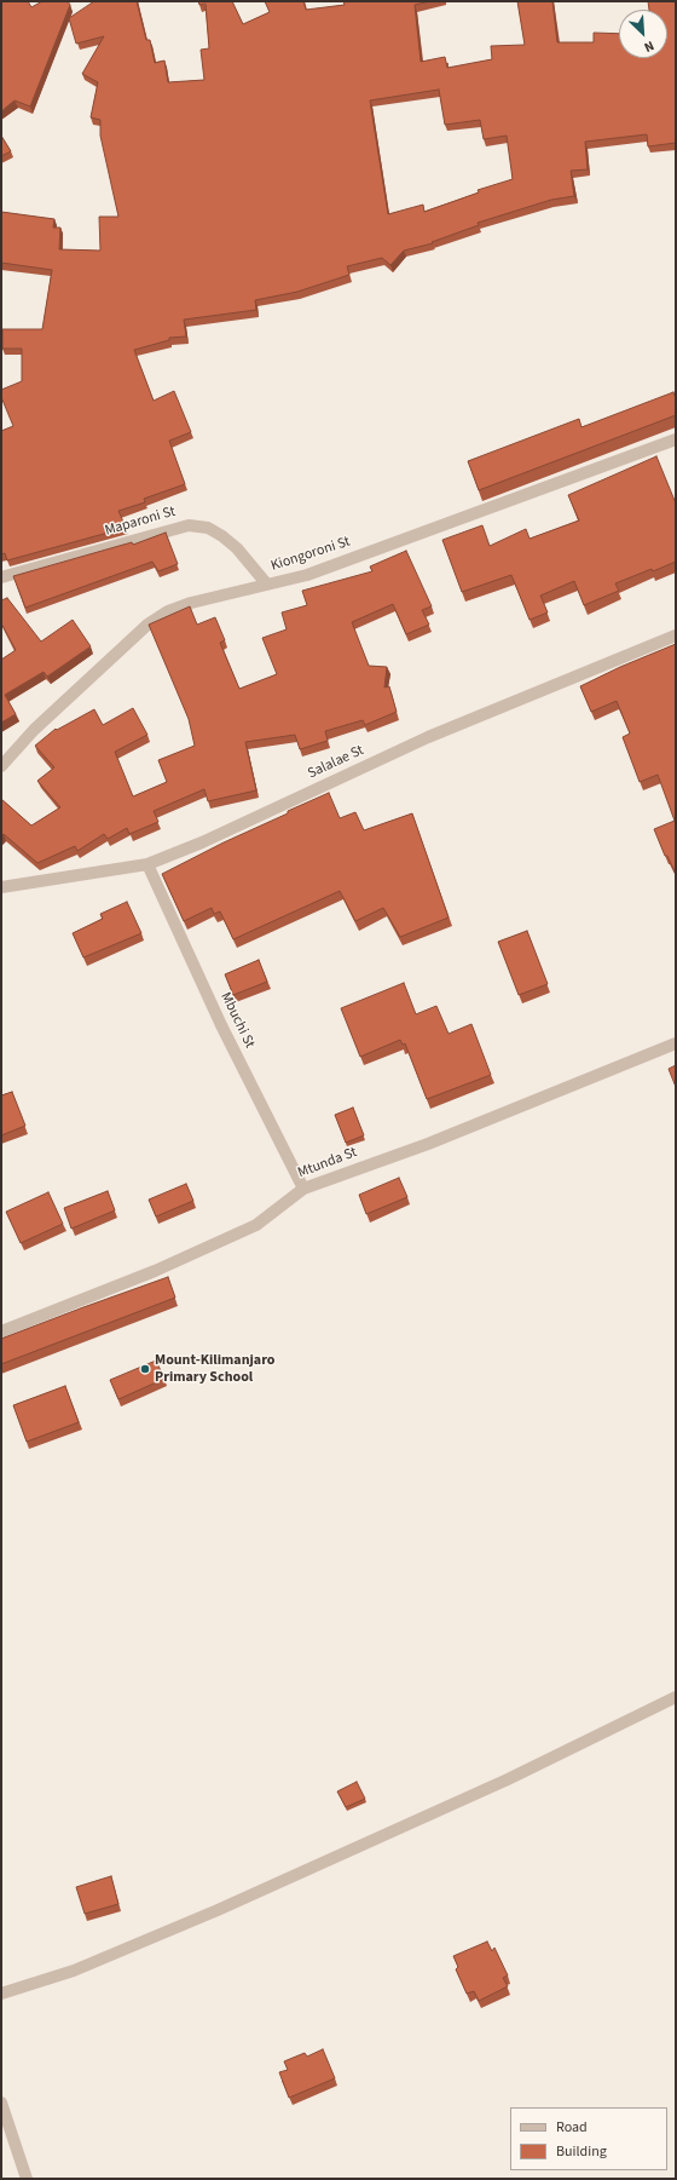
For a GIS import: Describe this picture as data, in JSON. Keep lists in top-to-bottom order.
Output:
{
  "streets": {
    "street": [
      "Maparoni St",
      "Kiongoroni St",
      "Salalae St",
      "Mbuchi St",
      "Mtunda St"
    ]
  },
  "crossings": [
    ["Maparoni St", "Kiongoroni St"],
    ["Salalae St", "Mbuchi St"],
    ["Mbuchi St", "Mtunda St"]
  ],
  "places": ["Mount-Kilimanjaro Primary School"],
  "legend": ["Road", "Building"],
  "north": "bottom right"
}
